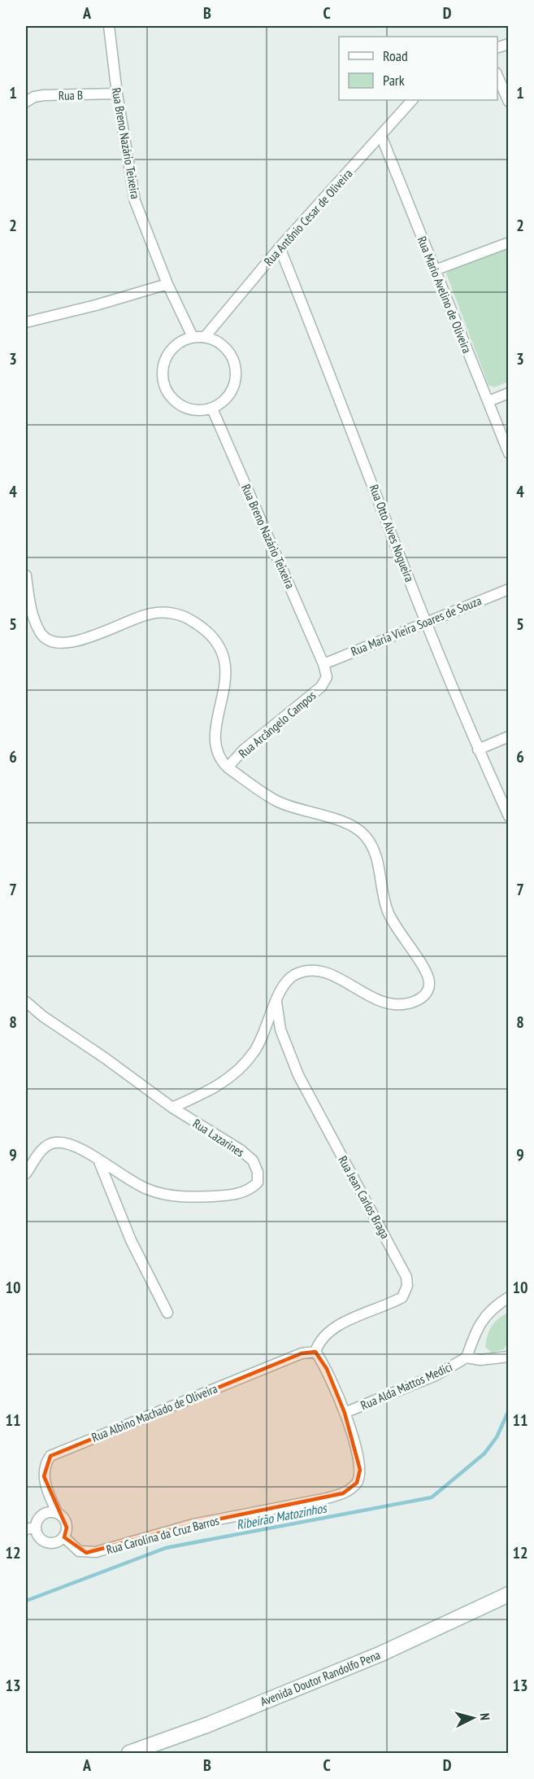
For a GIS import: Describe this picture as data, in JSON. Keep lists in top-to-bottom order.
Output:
{
  "streets": {
    "main road": ["Avenida Doutor Randolfo Pena"],
    "street": [
      "Rua B",
      "Rua Breno Nazário Teixeira",
      "Rua Antônio Cesar de Oliveira",
      "Rua Mario Avelino de Oliveira",
      "Rua Otto Alves Nogueira",
      "Rua Maria Vieira Soares de Souza",
      "Rua Arcângelo Campos",
      "Rua Lazarines",
      "Rua Jean Carlos Braga",
      "Rua Alda Mattos Medici",
      "Rua Albino Machado de Oliveira",
      "Rua Carolina da Cruz Barros"
    ]
  },
  "crossings": [
    ["Rua B", "Rua Breno Nazário Teixeira"],
    ["Rua Breno Nazário Teixeira", "Rua Antônio Cesar de Oliveira"],
    ["Rua Breno Nazário Teixeira", "Rua Maria Vieira Soares de Souza"],
    ["Rua Breno Nazário Teixeira", "Rua Arcângelo Campos"],
    ["Rua Antônio Cesar de Oliveira", "Rua Mario Avelino de Oliveira"],
    ["Rua Antônio Cesar de Oliveira", "Rua Otto Alves Nogueira"],
    ["Rua Otto Alves Nogueira", "Rua Maria Vieira Soares de Souza"],
    ["Rua Maria Vieira Soares de Souza", "Rua Arcângelo Campos"],
    ["Rua Arcângelo Campos", "Rua Lazarines"],
    ["Rua Arcângelo Campos", "Rua Jean Carlos Braga"],
    ["Rua Jean Carlos Braga", "Rua Albino Machado de Oliveira"],
    ["Rua Alda Mattos Medici", "Rua Carolina da Cruz Barros"],
    ["Rua Albino Machado de Oliveira", "Rua Carolina da Cruz Barros"]
  ],
  "water": ["Ribeirão Matozinhos"],
  "legend": ["Road", "Park"],
  "north": "right",
  "grid": {
    "columns": [
      "A",
      "B",
      "C",
      "D"
    ],
    "rows": [
      "1",
      "2",
      "3",
      "4",
      "5",
      "6",
      "7",
      "8",
      "9",
      "10",
      "11",
      "12",
      "13"
    ]
  }
}
